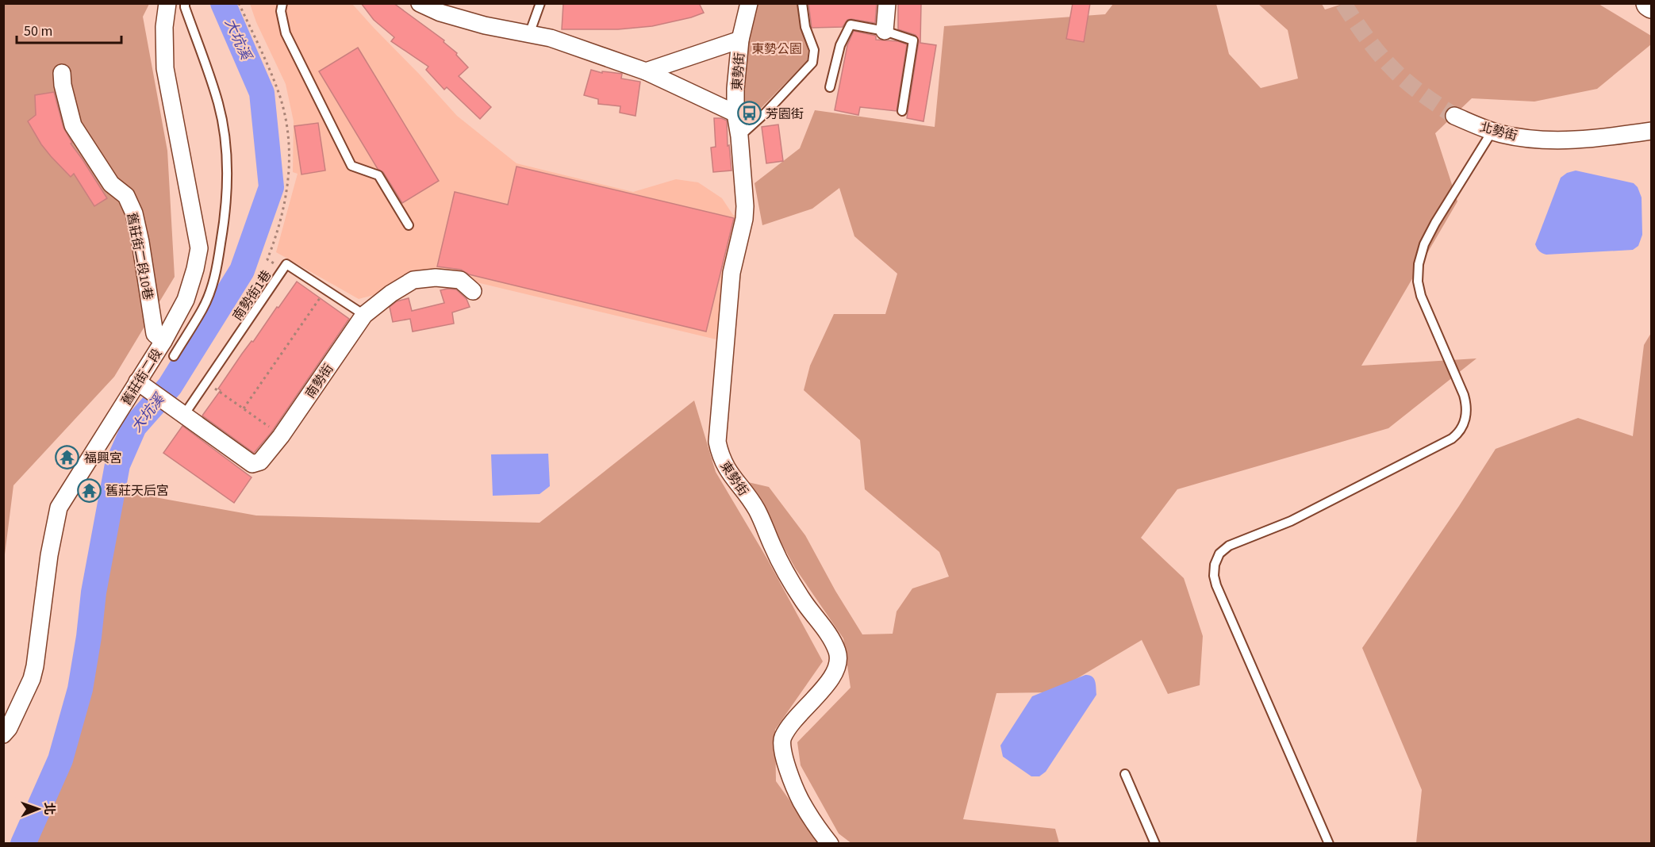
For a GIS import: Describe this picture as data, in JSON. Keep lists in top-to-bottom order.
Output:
{
  "streets": {
    "street": [
      "東勢街",
      "北勢街",
      "舊莊街二段10巷",
      "舊莊街二段",
      "南勢街"
    ],
    "lane": ["南勢街1巷"]
  },
  "crossings": [
    ["舊莊街二段10巷", "舊莊街二段"],
    ["南勢街1巷", "南勢街"]
  ],
  "water": ["大坑溪"],
  "parks": ["東勢公園"],
  "places": {
    "bus stop": ["芳園街"],
    "temple": ["福興宮", "舊莊天后宮"]
  },
  "scale_bar": "50 m",
  "north": "right"
}
